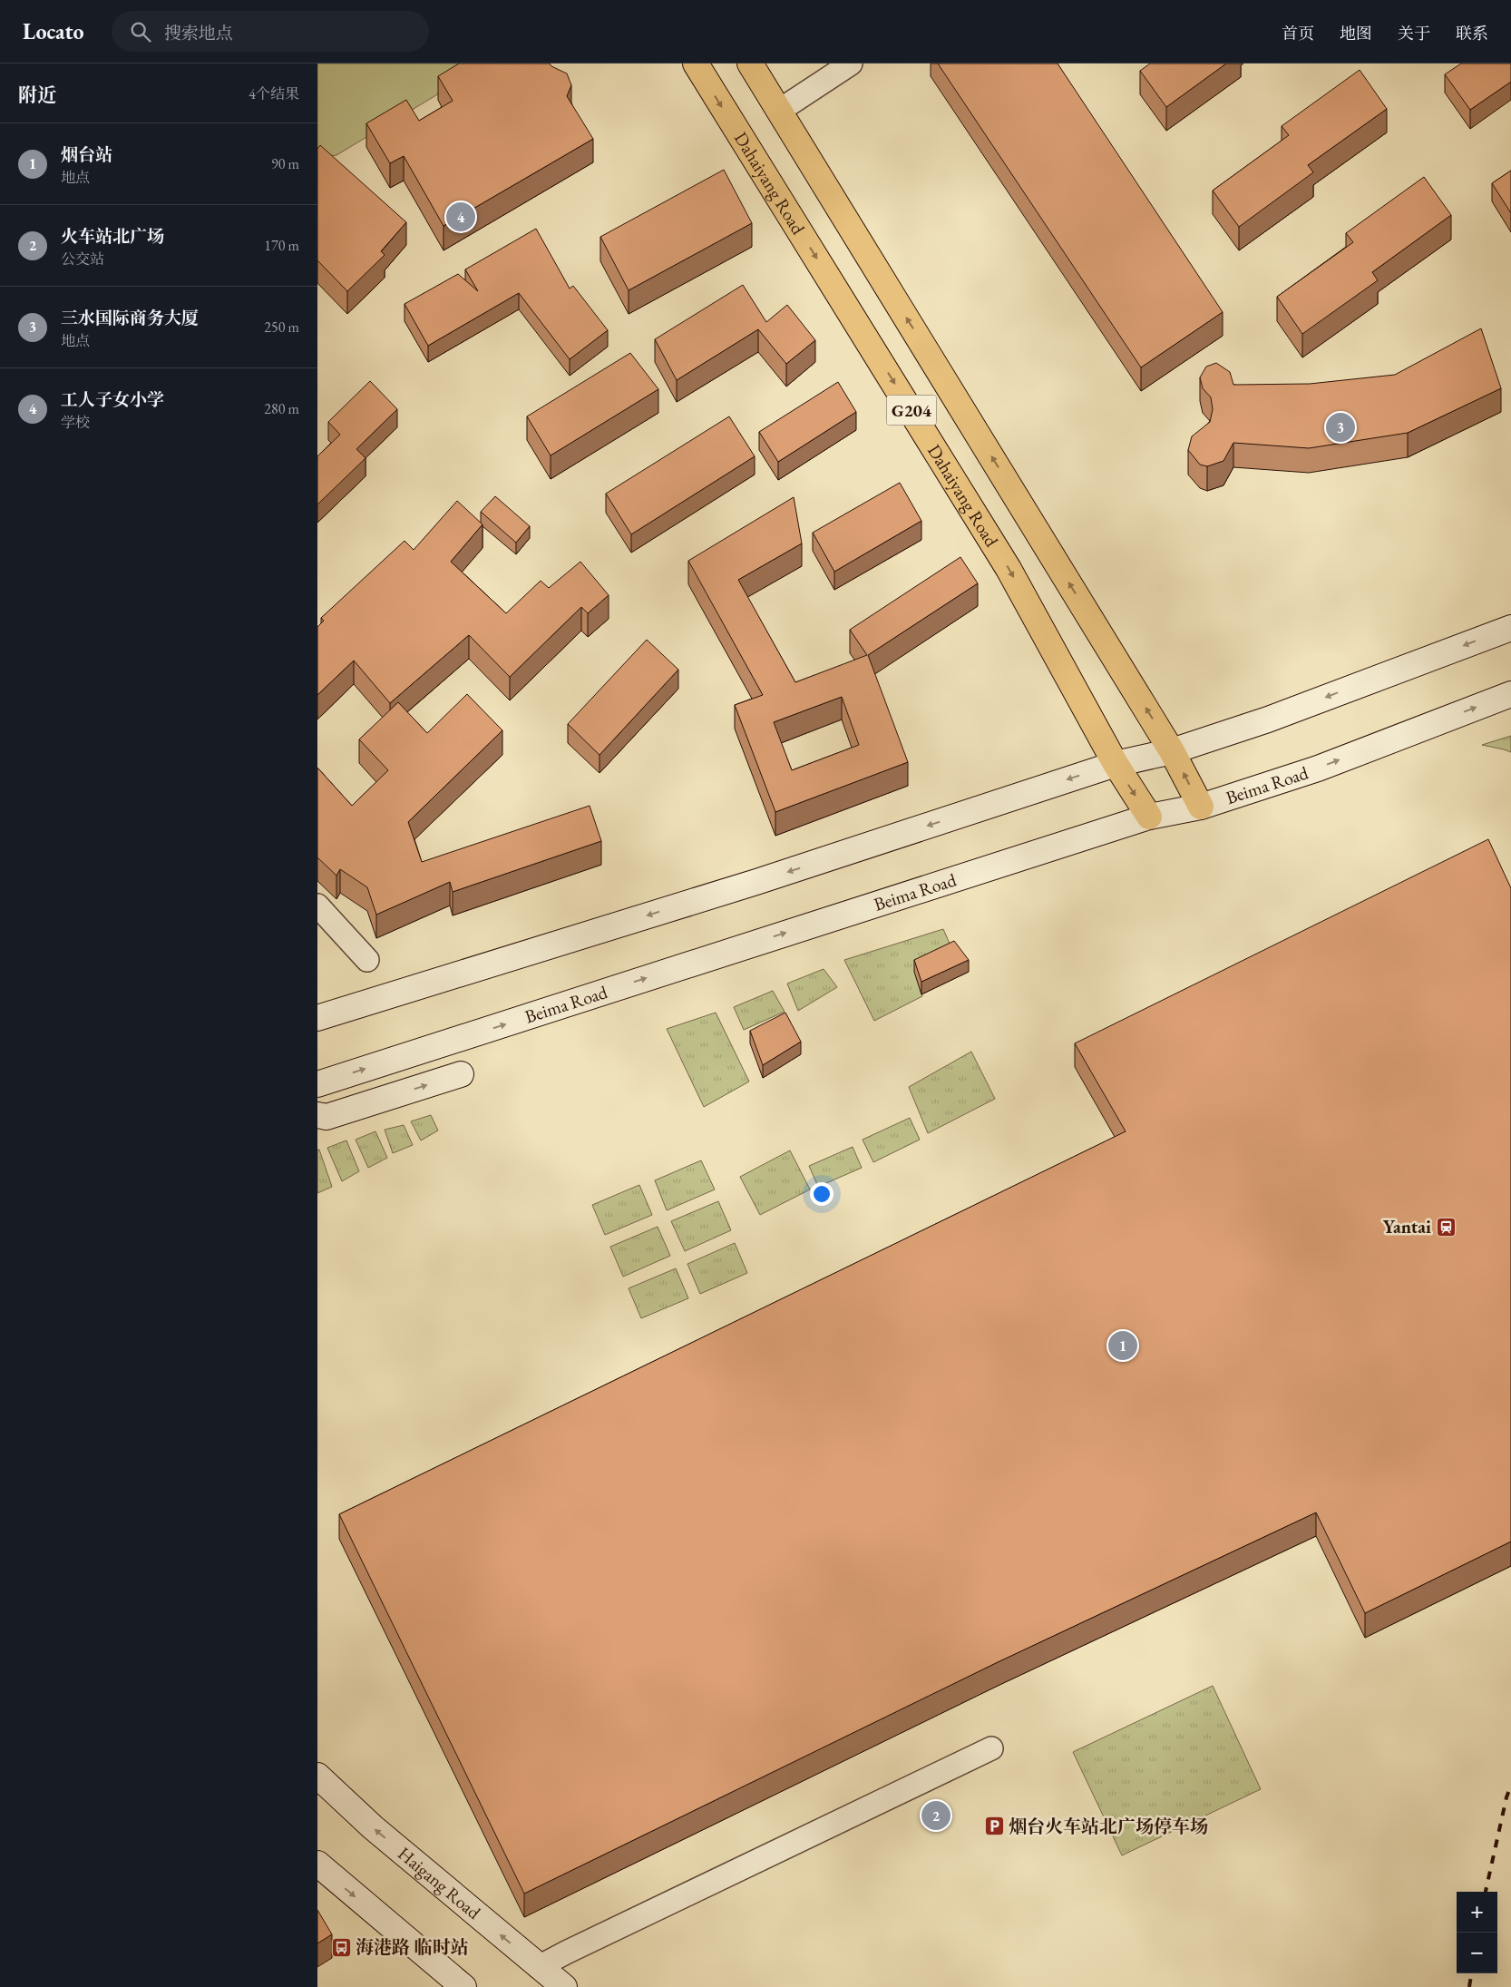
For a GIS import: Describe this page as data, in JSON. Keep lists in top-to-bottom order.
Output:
{
  "streets": {
    "highway": ["Dahaiyang Road", "G204"],
    "main road": ["Beima Road", "Haigang Road"]
  },
  "crossings": [
    ["Dahaiyang Road", "Beima Road"]
  ],
  "places": {
    "station": ["Yantai"],
    "parking": ["烟台火车站北广场停车场"],
    "bus stop": ["海港路 临时站"]
  },
  "page": {
    "header": "Locato",
    "search": "搜索地点",
    "nav": [
      "首页",
      "地图",
      "关于",
      "联系"
    ],
    "heading": ["附近", "4个结果"],
    "list": [
      {
        "mark": "1",
        "name": "烟台站",
        "note": "地点",
        "value": "90 m"
      },
      {
        "mark": "2",
        "name": "火车站北广场",
        "note": "公交站",
        "value": "170 m"
      },
      {
        "mark": "3",
        "name": "三水国际商务大厦",
        "note": "地点",
        "value": "250 m"
      },
      {
        "mark": "4",
        "name": "工人子女小学",
        "note": "学校",
        "value": "280 m"
      }
    ],
    "pins": [
      "4",
      "3",
      "1",
      "2"
    ],
    "map_buttons": ["+", "−"]
  }
}
